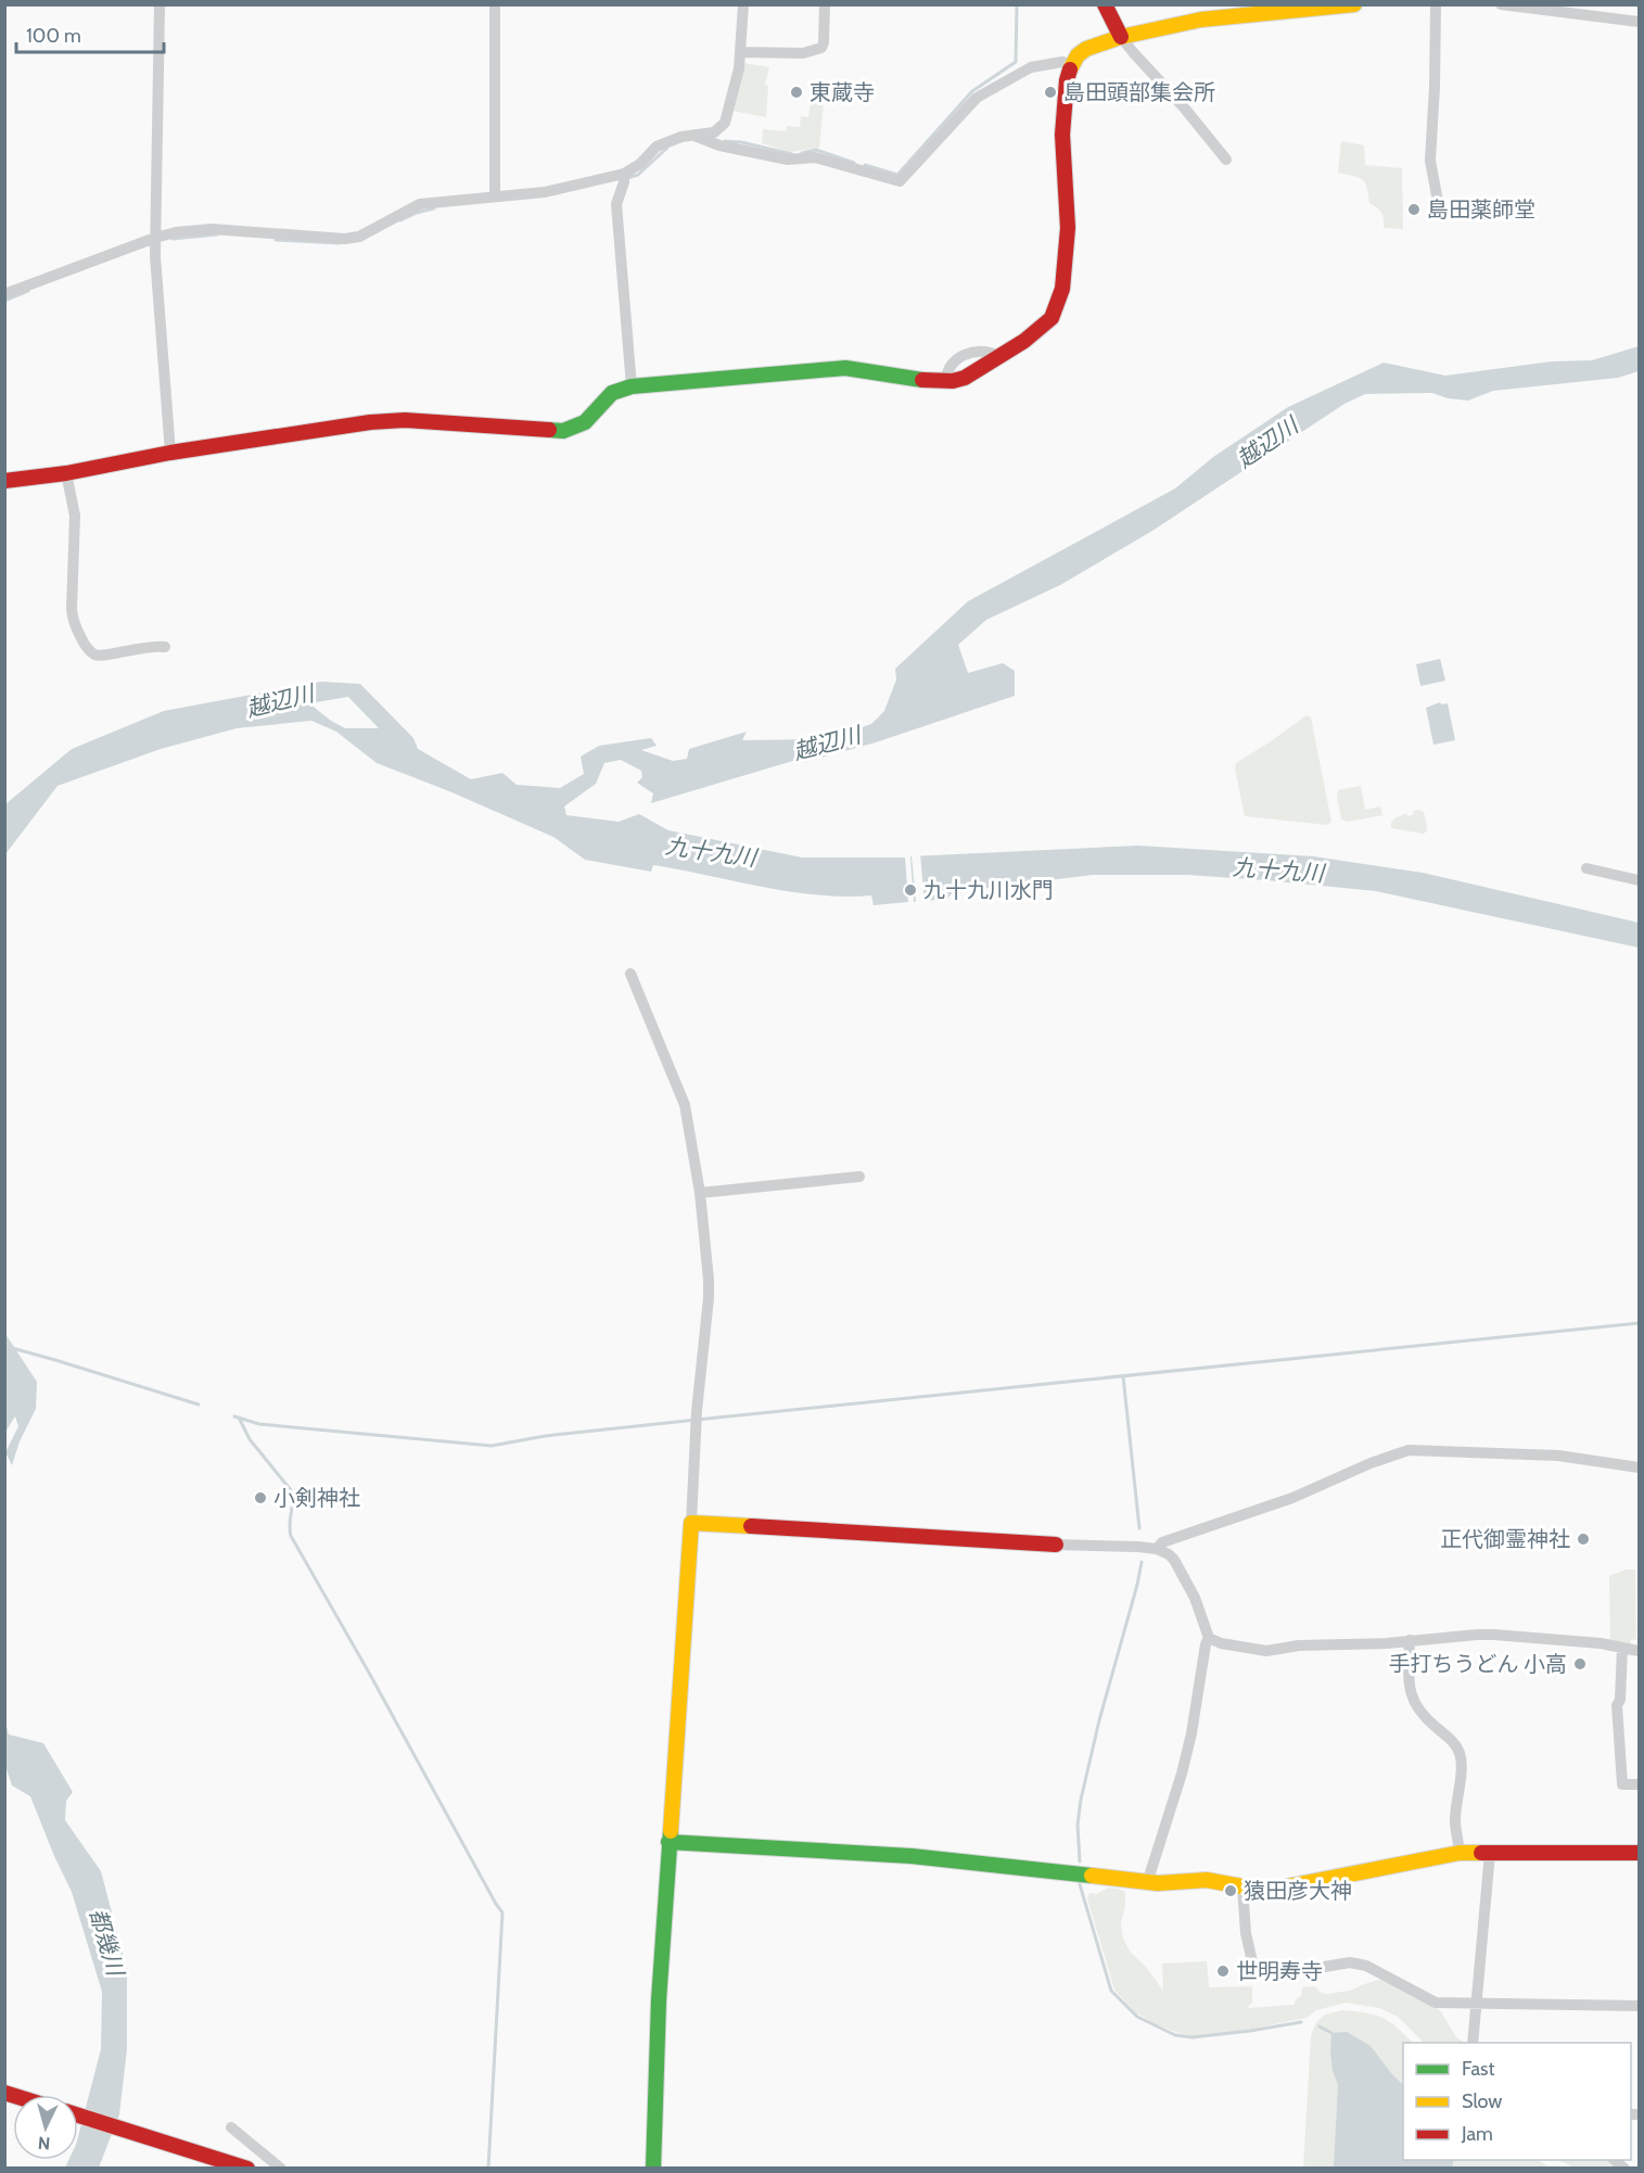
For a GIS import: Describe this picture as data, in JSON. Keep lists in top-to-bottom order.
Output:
{
  "water": ["越辺川", "九十九川", "都幾川"],
  "places": [
    "東蔵寺",
    "島田頭部集会所",
    "島田薬師堂",
    "九十九川水門",
    "小剣神社",
    "正代御霊神社",
    "手打ちうどん 小高",
    "猿田彦大神",
    "世明寿寺"
  ],
  "legend": ["Fast", "Slow", "Jam"],
  "scale_bar": "100 m",
  "north": "bottom"
}
